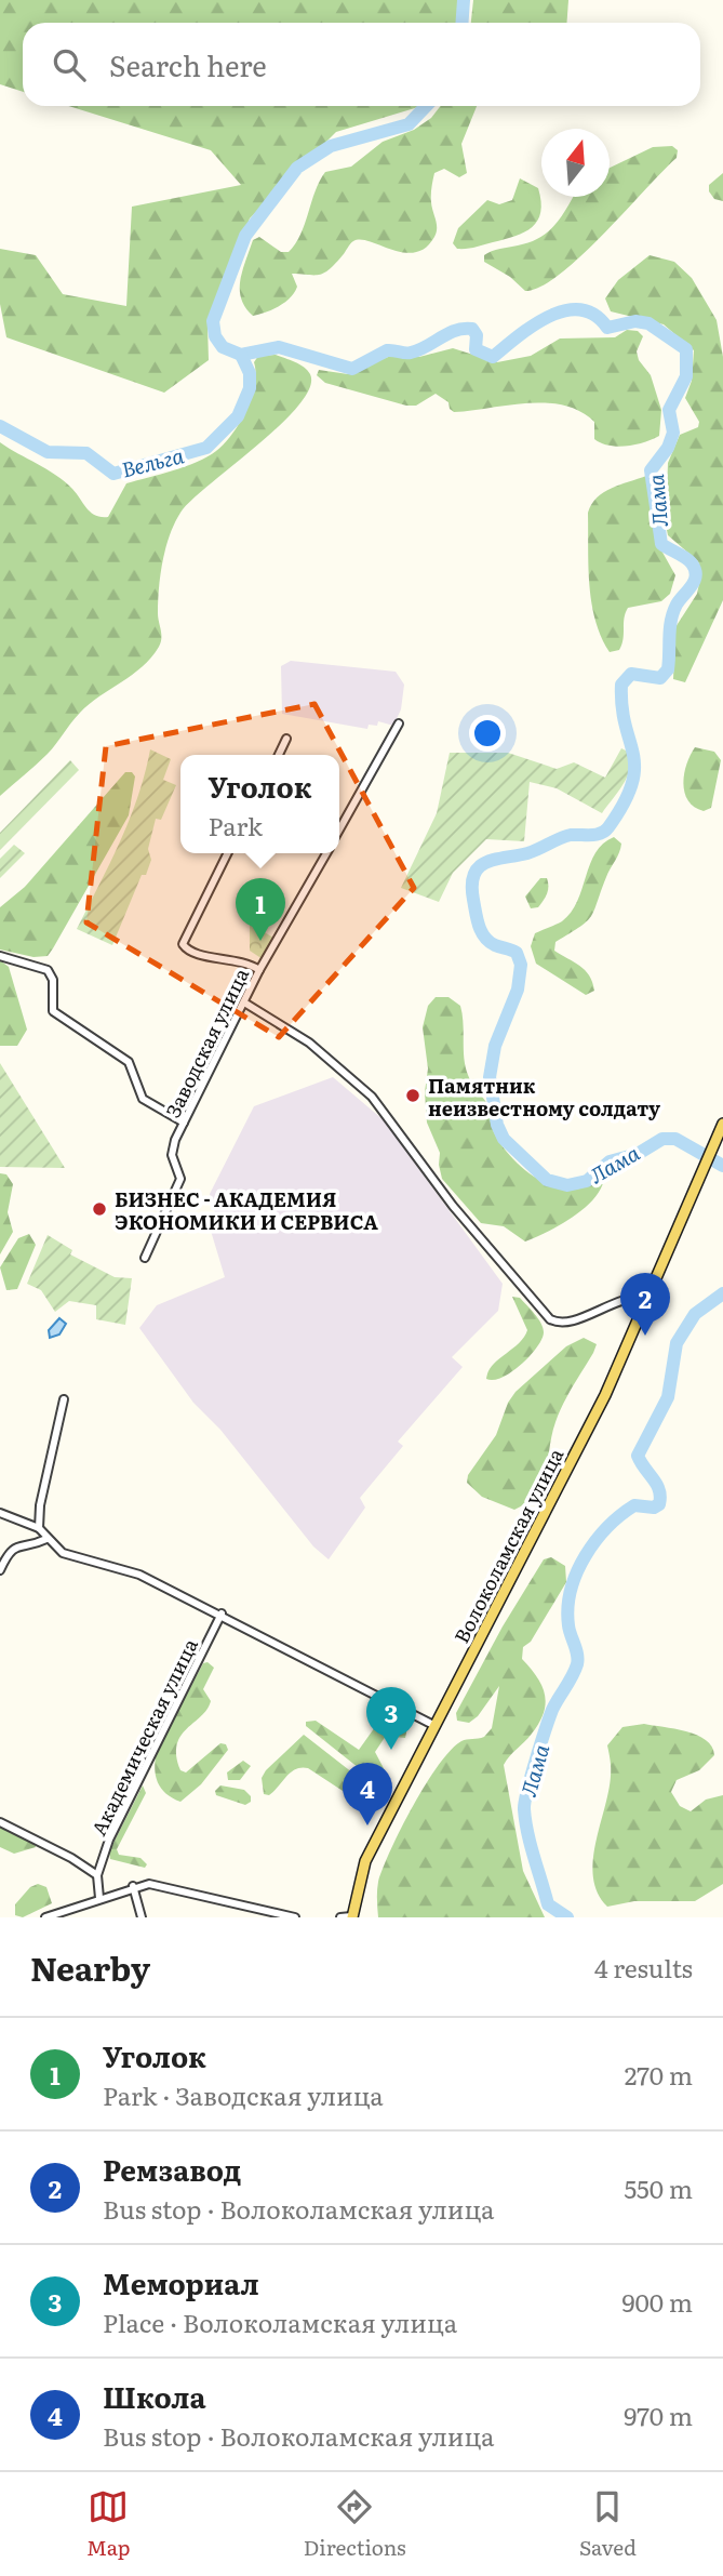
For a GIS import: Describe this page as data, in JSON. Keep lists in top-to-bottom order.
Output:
{
  "streets": {
    "main road": ["Волоколамская улица"],
    "street": ["Заводская улица", "Академическая улица"]
  },
  "water": ["Вельга", "Лама"],
  "places": ["Памятник неизвестному солдату", "БИЗНЕС - АКАДЕМИЯ ЭКОНОМИКИ И СЕРВИСА"],
  "north": "top",
  "page": {
    "search": "Search here",
    "popup": ["Уголок", "Park"],
    "pins": [
      "1",
      "2",
      "3",
      "4"
    ],
    "heading": ["Nearby", "4 results"],
    "list": [
      {
        "mark": "1",
        "name": "Уголок",
        "note": "Park · Заводская улица",
        "value": "270 m"
      },
      {
        "mark": "2",
        "name": "Ремзавод",
        "note": "Bus stop · Волоколамская улица",
        "value": "550 m"
      },
      {
        "mark": "3",
        "name": "Мемориал",
        "note": "Place · Волоколамская улица",
        "value": "900 m"
      },
      {
        "mark": "4",
        "name": "Школа",
        "note": "Bus stop · Волоколамская улица",
        "value": "970 m"
      }
    ],
    "nav": ["Map", "Directions", "Saved"]
  }
}
